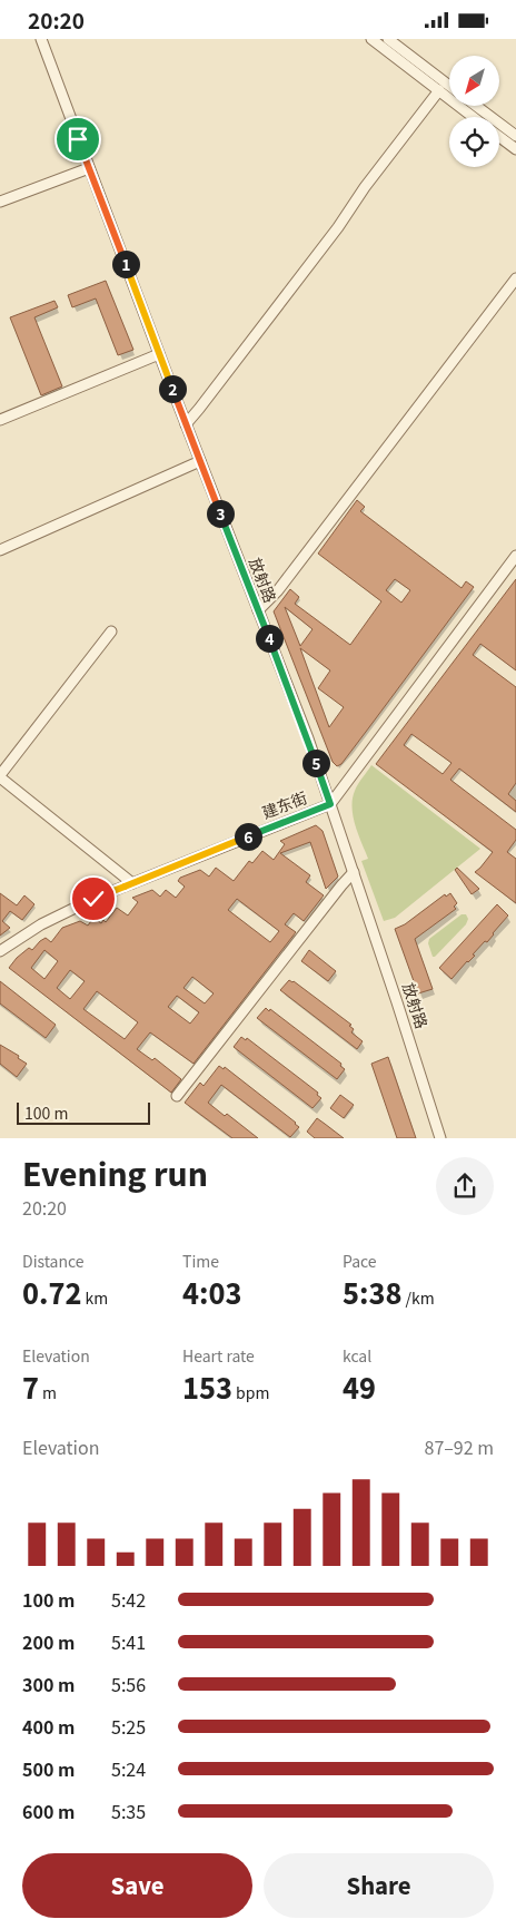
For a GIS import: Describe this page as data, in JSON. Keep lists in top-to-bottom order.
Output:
{
  "streets": {
    "street": ["放射路", "建东街"]
  },
  "crossings": [
    ["放射路", "建东街"]
  ],
  "scale_bar": "100 m",
  "north": "bottom left",
  "page": {
    "status": "20:20",
    "pins": [
      "1",
      "2",
      "3",
      "4",
      "5",
      "6"
    ],
    "scale": "100 m",
    "heading": ["Evening run", "20:20"],
    "stats": [
      ["Distance", "0.72 km"],
      ["Time", "4:03"],
      ["Pace", "5:38 /km"],
      ["Elevation", "7 m"],
      ["Heart rate", "153 bpm"],
      ["kcal", "49"]
    ],
    "chart": ["Elevation", "87–92 m"],
    "list": [
      {
        "name": "100 m",
        "note": "5:42"
      },
      {
        "name": "200 m",
        "note": "5:41"
      },
      {
        "name": "300 m",
        "note": "5:56"
      },
      {
        "name": "400 m",
        "note": "5:25"
      },
      {
        "name": "500 m",
        "note": "5:24"
      },
      {
        "name": "600 m",
        "note": "5:35"
      }
    ],
    "buttons": ["Save", "Share"]
  }
}
